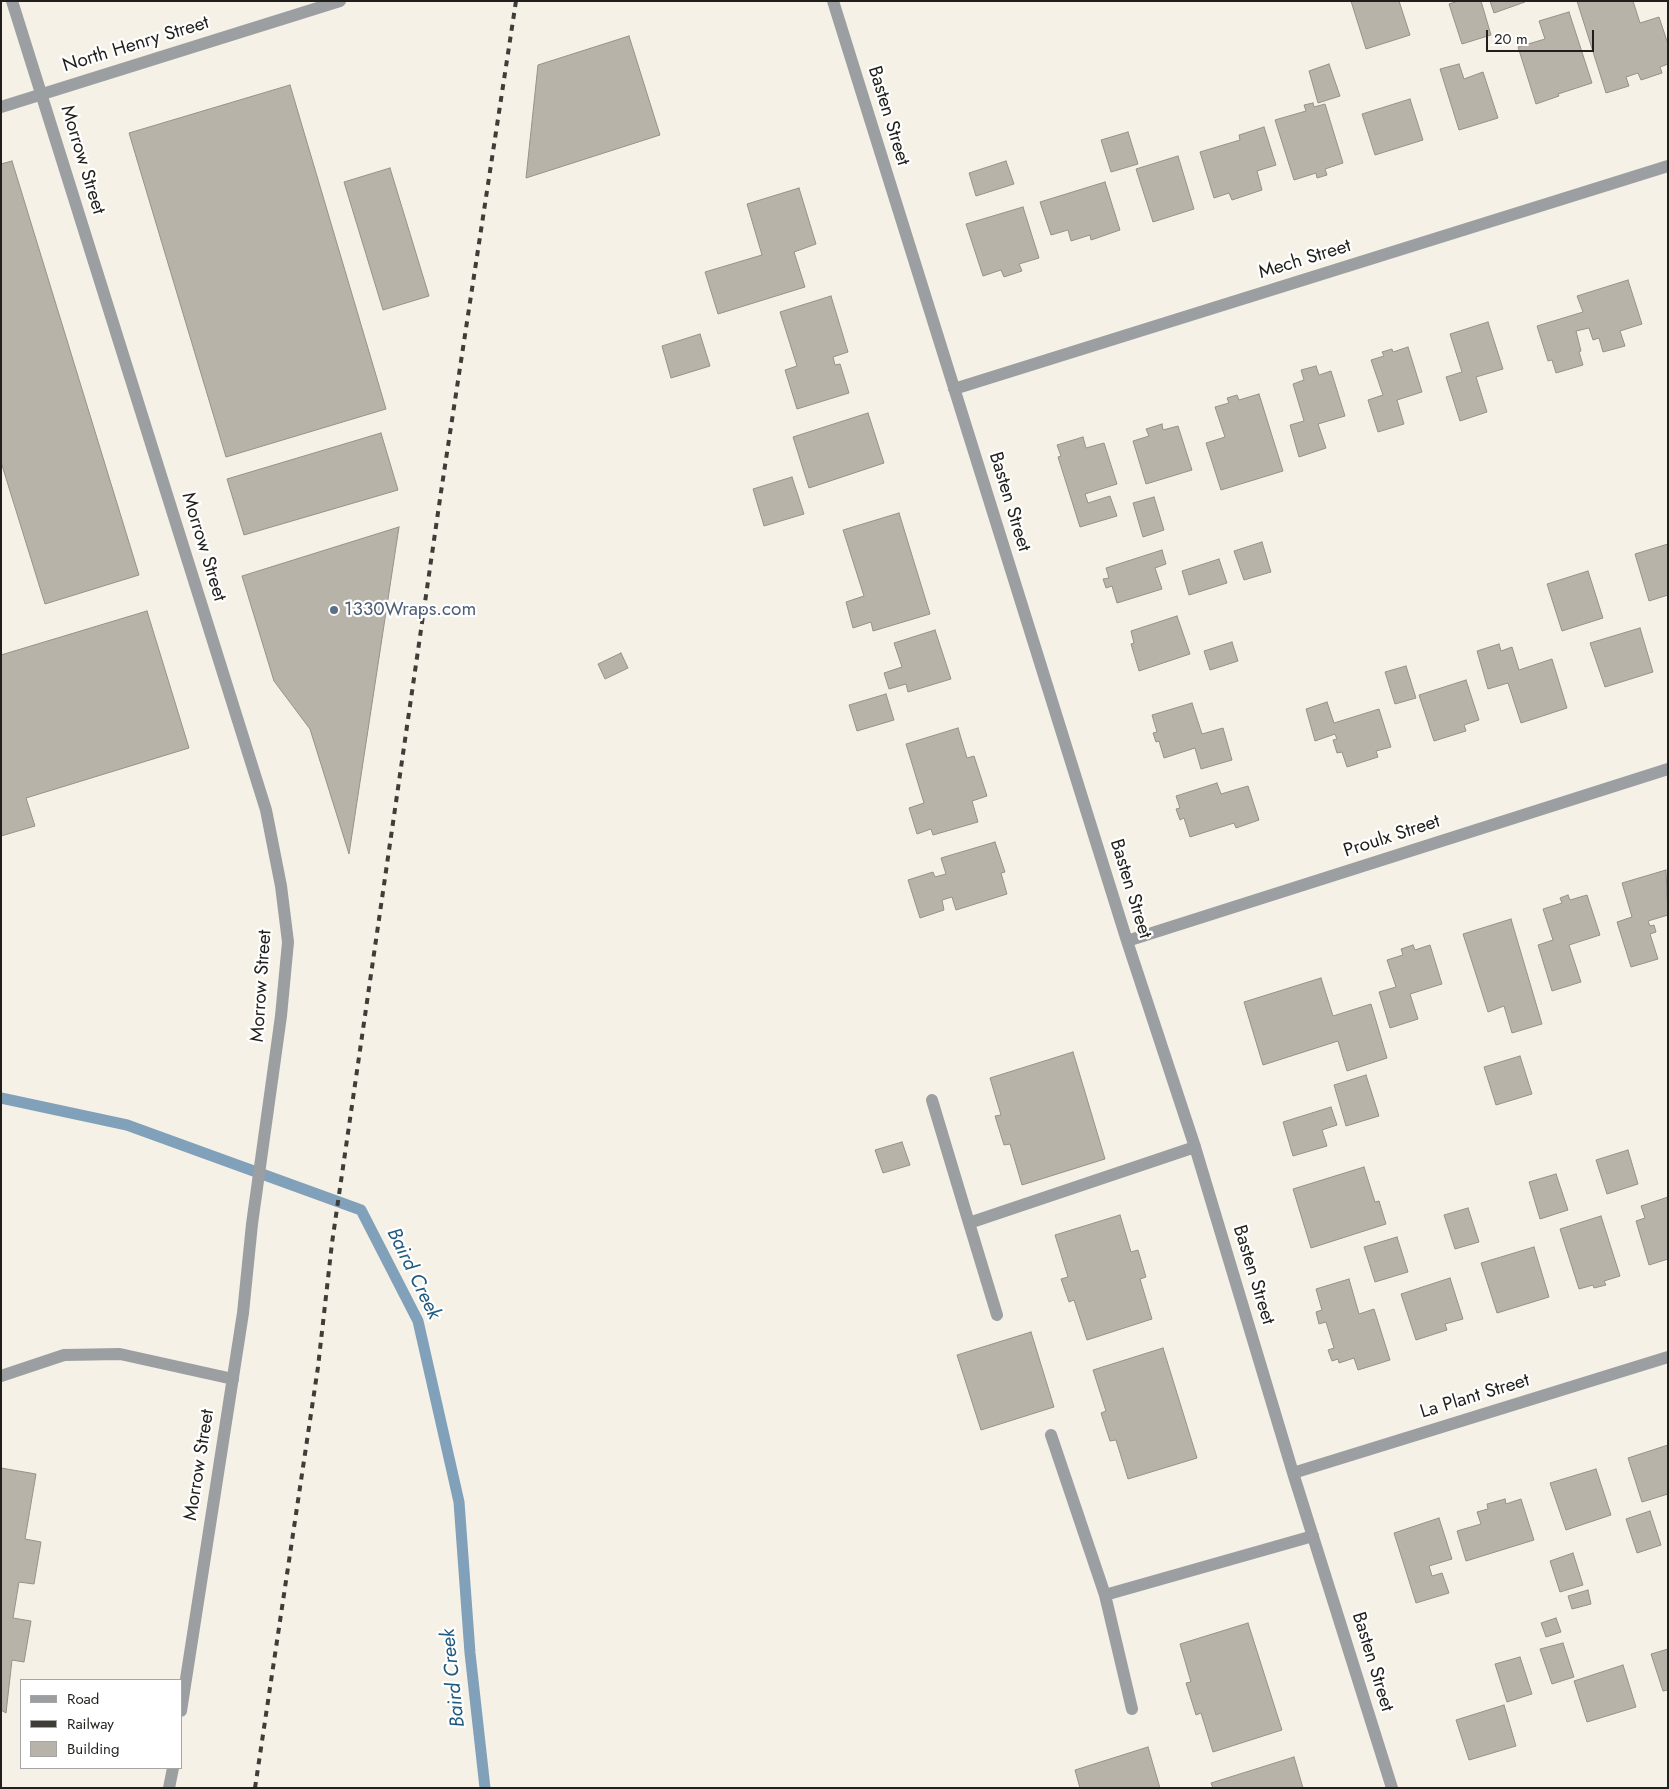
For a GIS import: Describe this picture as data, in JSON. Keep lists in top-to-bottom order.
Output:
{
  "streets": {
    "street": [
      "North Henry Street",
      "Basten Street",
      "Morrow Street",
      "Mech Street",
      "Proulx Street",
      "La Plant Street"
    ]
  },
  "crossings": [
    ["North Henry Street", "Morrow Street"],
    ["Basten Street", "Mech Street"],
    ["Basten Street", "Proulx Street"],
    ["Basten Street", "La Plant Street"]
  ],
  "water": ["Baird Creek"],
  "places": ["1330Wraps.com"],
  "legend": ["Road", "Railway", "Building"],
  "scale_bar": "20 m"
}
